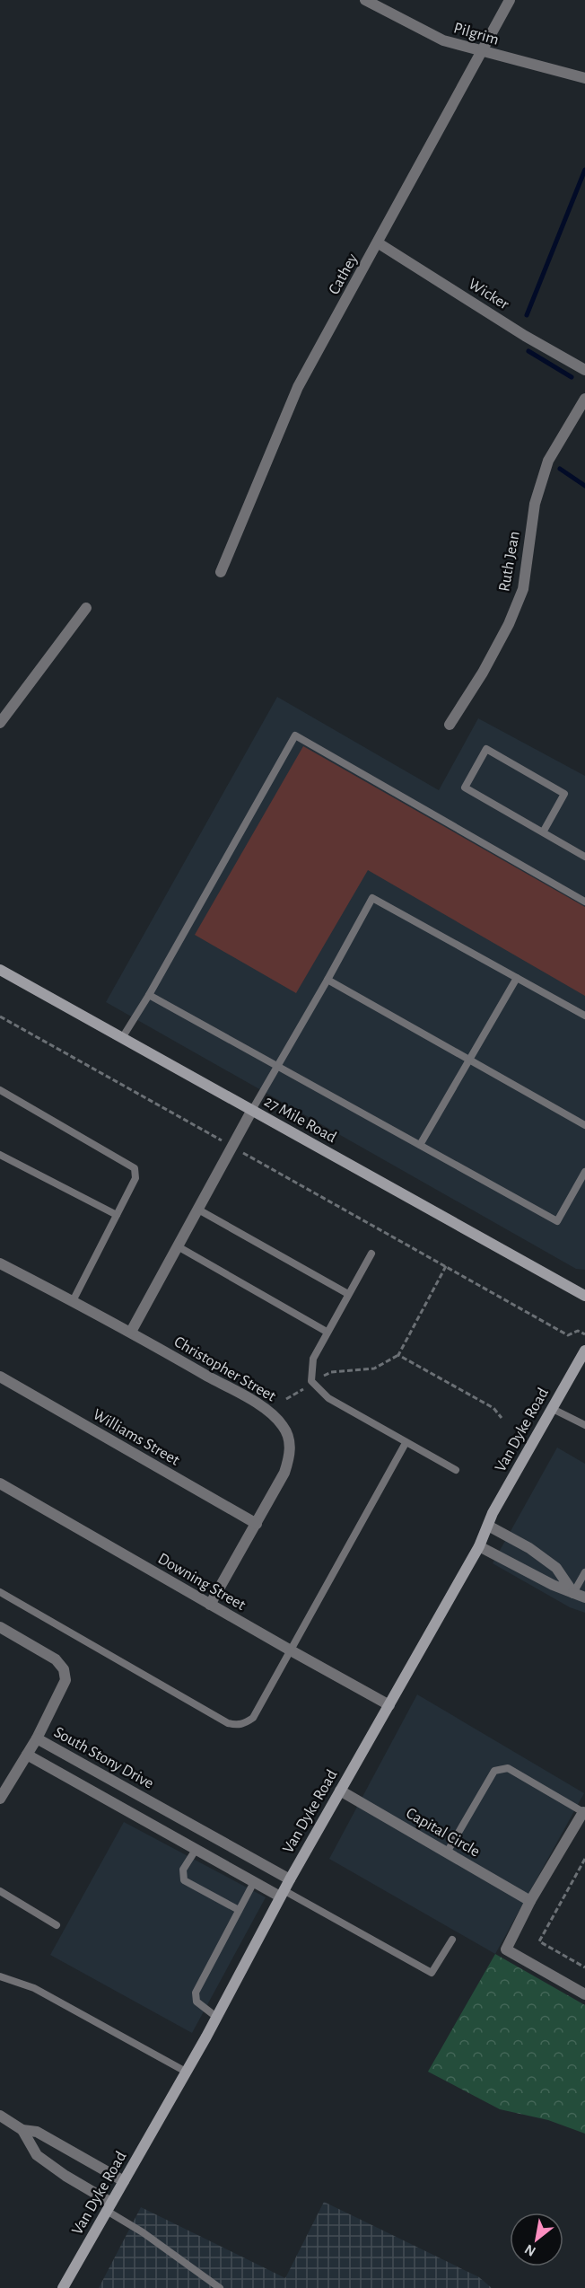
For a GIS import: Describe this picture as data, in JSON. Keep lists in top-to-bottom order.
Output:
{
  "streets": {
    "street": [
      "Pilgrim",
      "Cathey",
      "Wicker",
      "Ruth Jean",
      "27 Mile Road",
      "Christopher Street",
      "Van Dyke Road",
      "Williams Street",
      "Downing Street",
      "South Stony Drive",
      "Capital Circle"
    ]
  },
  "crossings": [
    ["Pilgrim", "Cathey"],
    ["Cathey", "Wicker"],
    ["Christopher Street", "Williams Street"],
    ["Christopher Street", "Downing Street"],
    ["Van Dyke Road", "Downing Street"],
    ["Van Dyke Road", "South Stony Drive"],
    ["Van Dyke Road", "Capital Circle"]
  ],
  "north": "bottom left"
}
